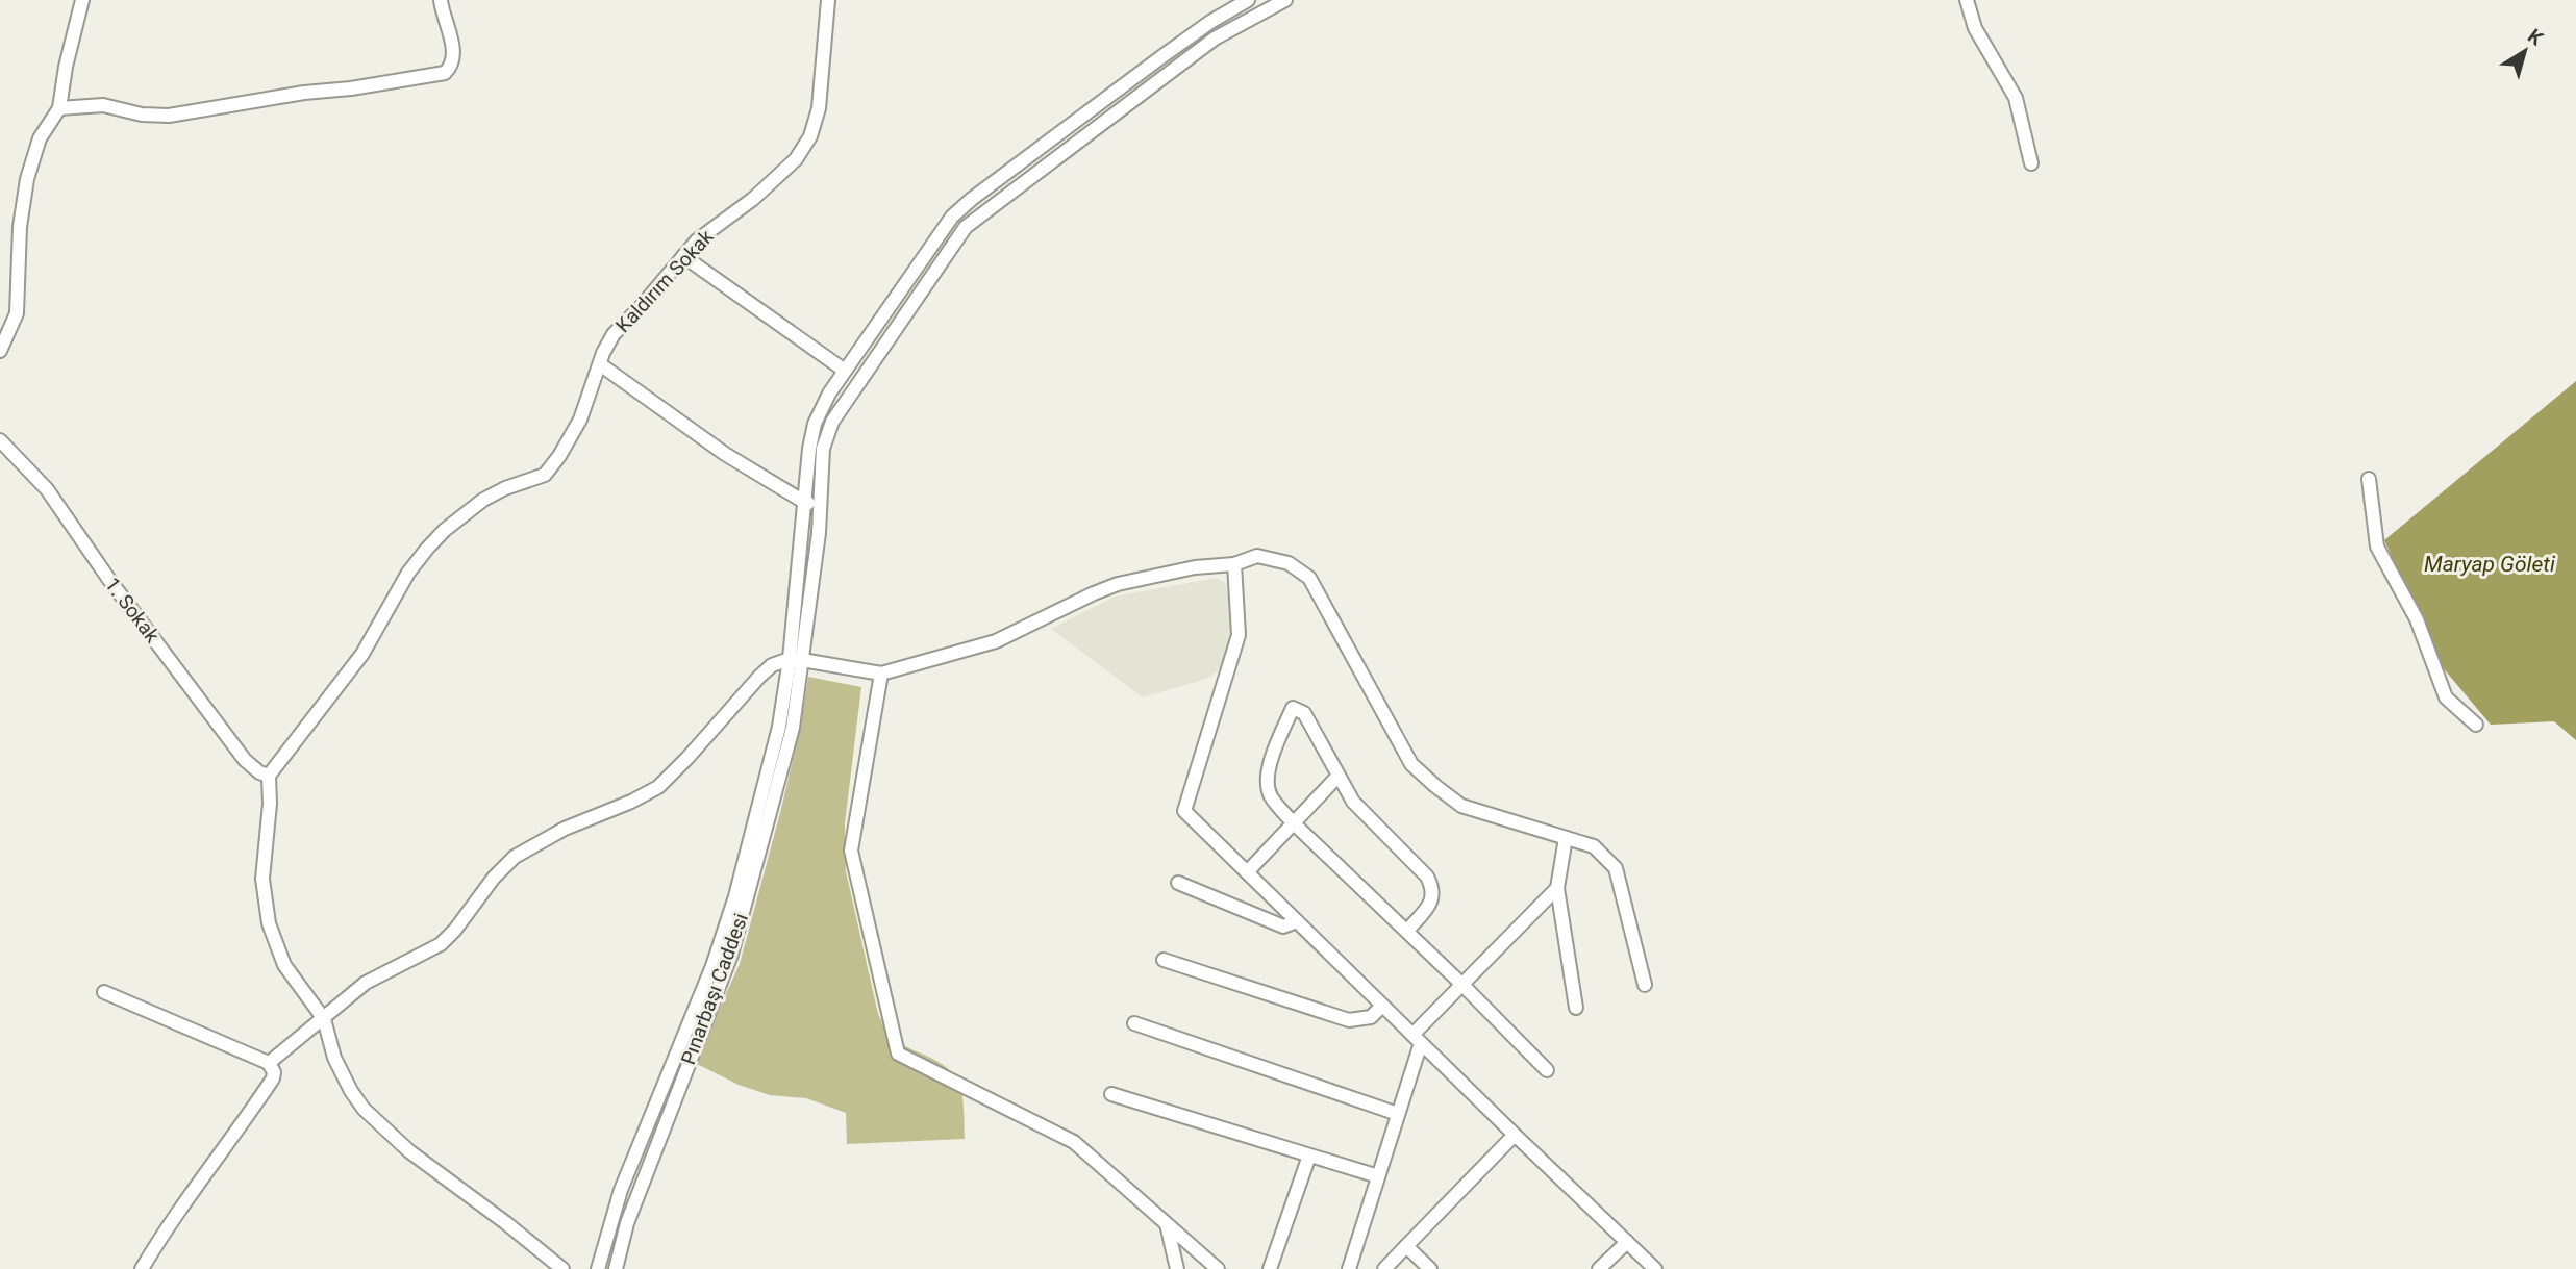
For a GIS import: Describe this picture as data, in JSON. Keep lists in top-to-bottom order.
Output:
{
  "streets": {
    "street": ["Kaldırım Sokak", "1. Sokak", "Pınarbaşı Caddesi"]
  },
  "crossings": [
    ["Kaldırım Sokak", "1. Sokak"]
  ],
  "water": ["Maryap Göleti"],
  "north": "top right"
}
